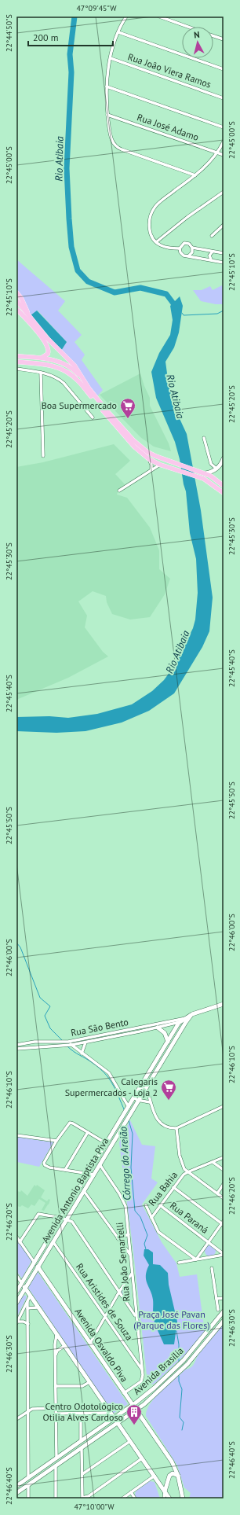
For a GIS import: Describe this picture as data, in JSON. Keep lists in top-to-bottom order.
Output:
{
  "streets": {
    "main road": [
      "Rua São Bento",
      "Avenida Antonio Baptista Piva",
      "Avenida Osvaldo Piva",
      "Avenida Brasília"
    ],
    "street": [
      "Rua João Viera Ramos",
      "Rua José Adamo",
      "Rua Bahia",
      "Rua Paraná",
      "Rua João Semartelli",
      "Rua Aristides de Souza"
    ]
  },
  "crossings": [
    ["Rua São Bento", "Avenida Antonio Baptista Piva"],
    ["Rua Bahia", "Rua Paraná"],
    ["Avenida Antonio Baptista Piva", "Rua João Semartelli"],
    ["Avenida Antonio Baptista Piva", "Rua Aristides de Souza"],
    ["Avenida Antonio Baptista Piva", "Avenida Osvaldo Piva"],
    ["Rua João Semartelli", "Rua Aristides de Souza"],
    ["Rua João Semartelli", "Avenida Osvaldo Piva"],
    ["Avenida Osvaldo Piva", "Avenida Brasília"]
  ],
  "water": ["Rio Atibaia", "Córrego do Areião"],
  "parks": ["Praça José Pavan (Parque das Flores)"],
  "places": {
    "supermarket": ["Boa Supermercado", "Calegaris Supermercados - Loja 2"],
    "building": ["Centro Odotológico Otilia Alves Cardoso"]
  },
  "scale_bar": "200 m",
  "north": "top",
  "coordinates": [
    "47°09'45\"W",
    "22°44'50\"S",
    "22°45'00\"S",
    "22°45'10\"S",
    "22°45'20\"S",
    "22°45'30\"S",
    "22°45'40\"S",
    "22°45'50\"S",
    "22°46'00\"S",
    "22°46'10\"S",
    "22°46'20\"S",
    "22°46'30\"S",
    "22°46'40\"S",
    "47°10'00\"W"
  ]
}
